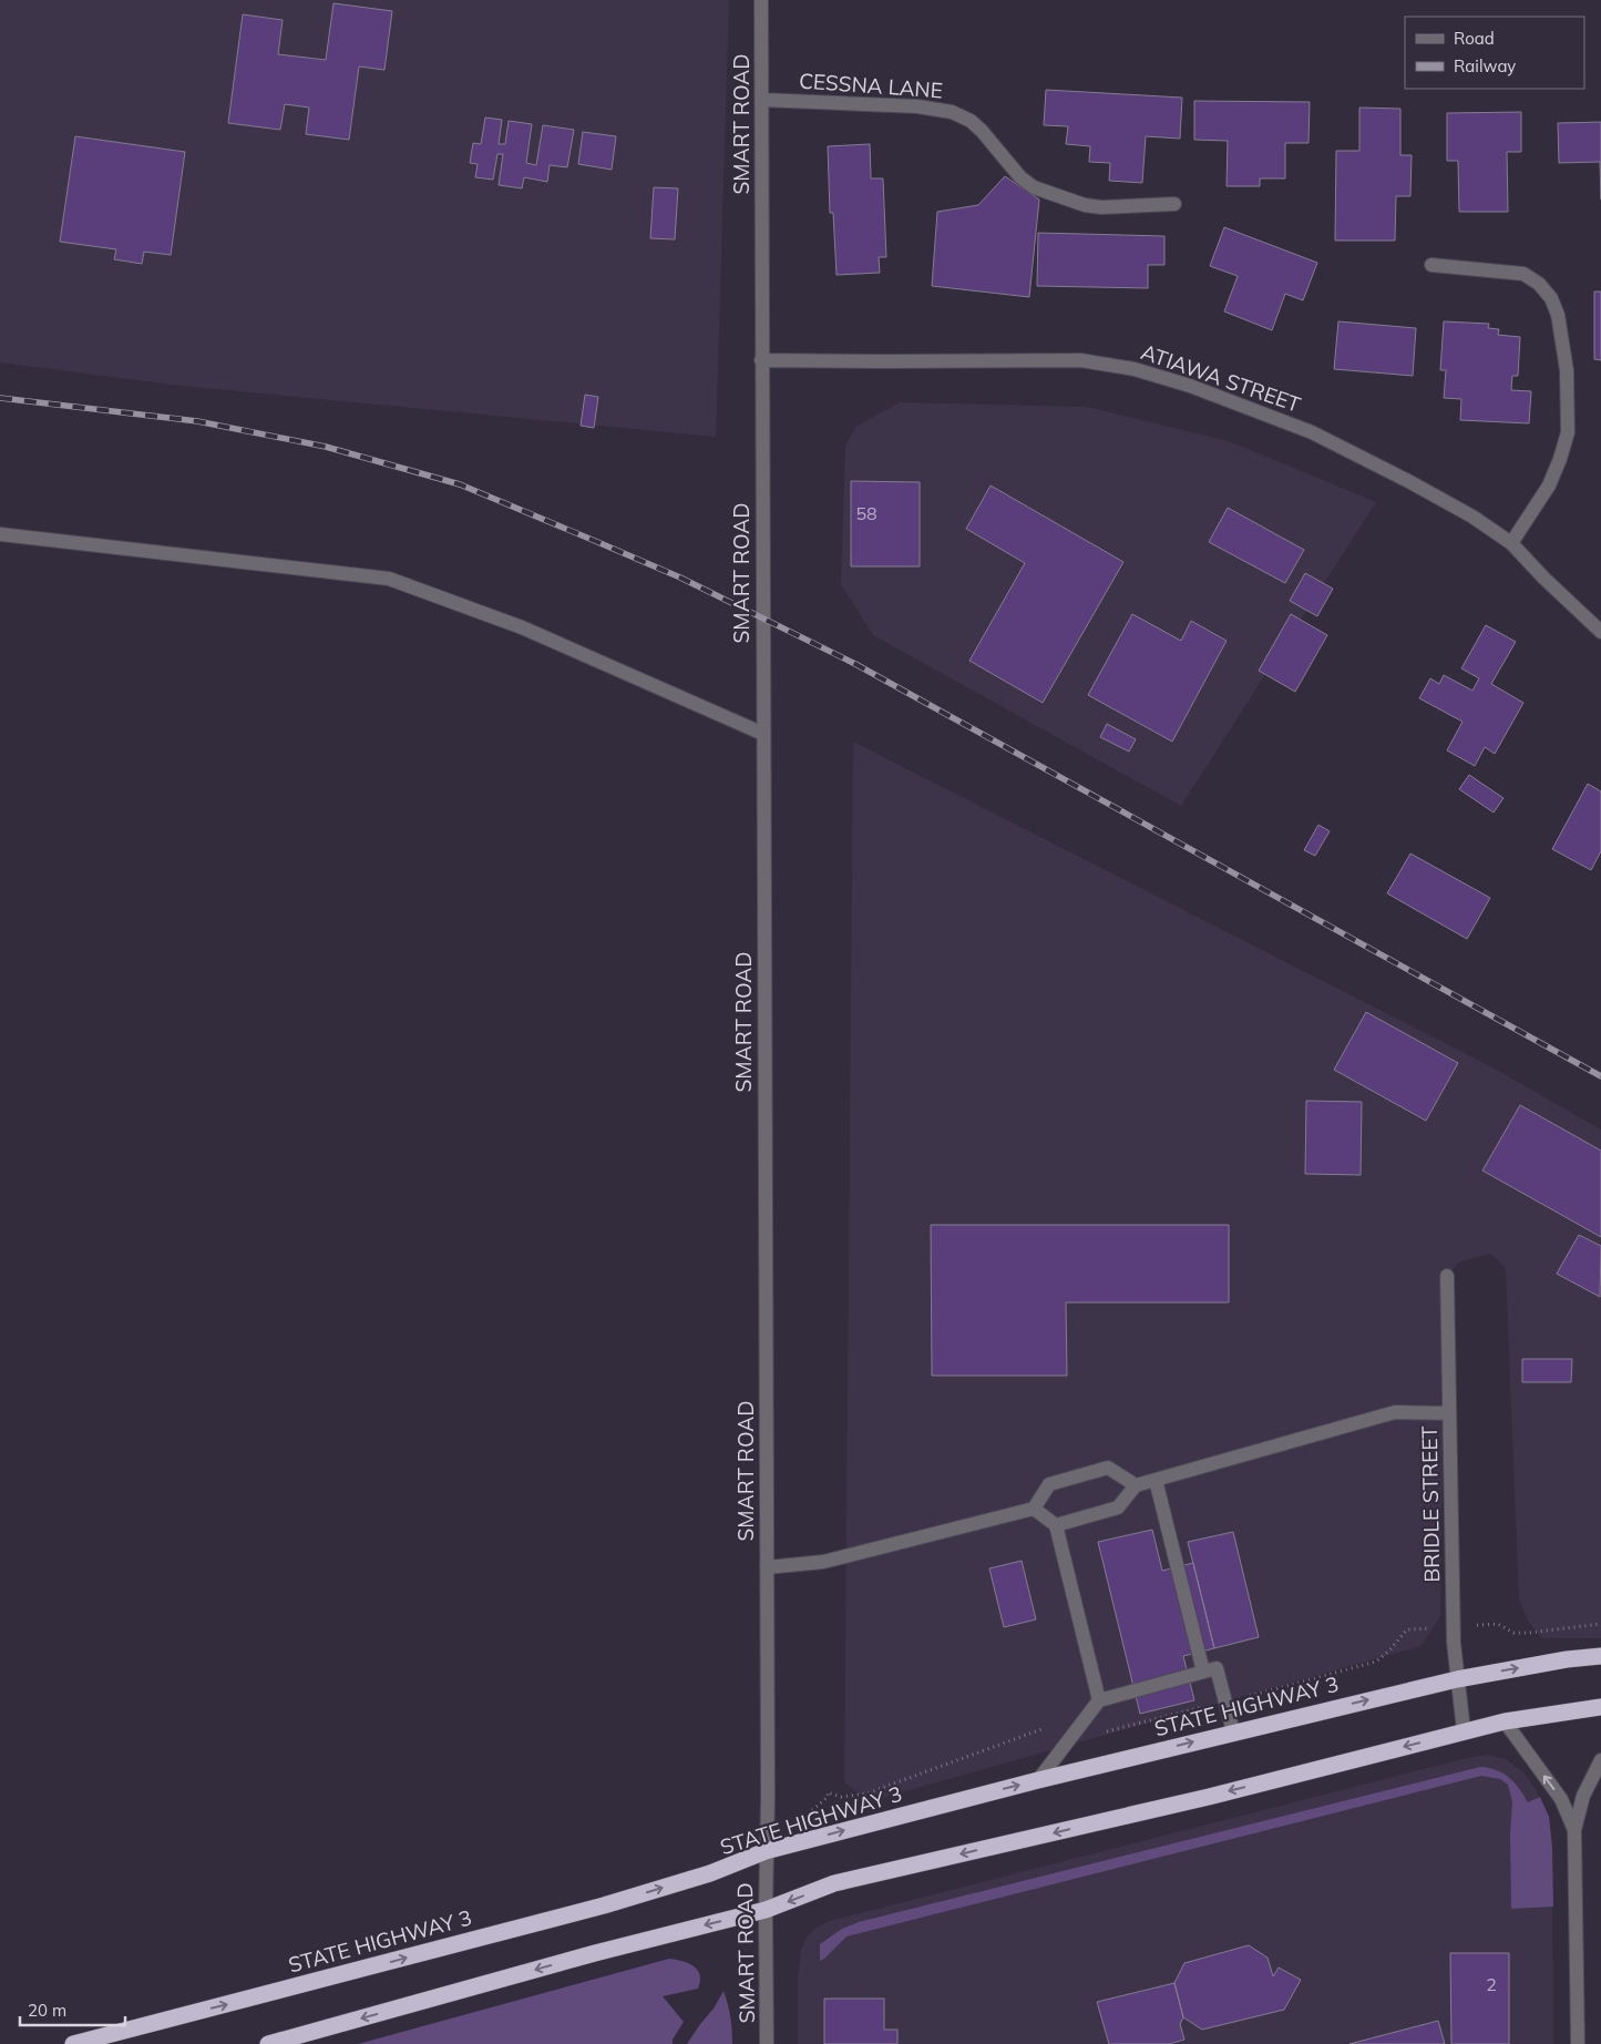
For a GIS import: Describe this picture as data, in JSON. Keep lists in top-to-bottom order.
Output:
{
  "streets": {
    "highway": ["STATE HIGHWAY 3"],
    "street": [
      "CESSNA LANE",
      "SMART ROAD",
      "ATIAWA STREET",
      "BRIDLE STREET"
    ]
  },
  "crossings": [
    ["CESSNA LANE", "SMART ROAD"],
    ["SMART ROAD", "ATIAWA STREET"],
    ["SMART ROAD", "STATE HIGHWAY 3"],
    ["BRIDLE STREET", "STATE HIGHWAY 3"]
  ],
  "house_numbers": ["58", "2"],
  "legend": ["Road", "Railway"],
  "scale_bar": "20 m"
}
